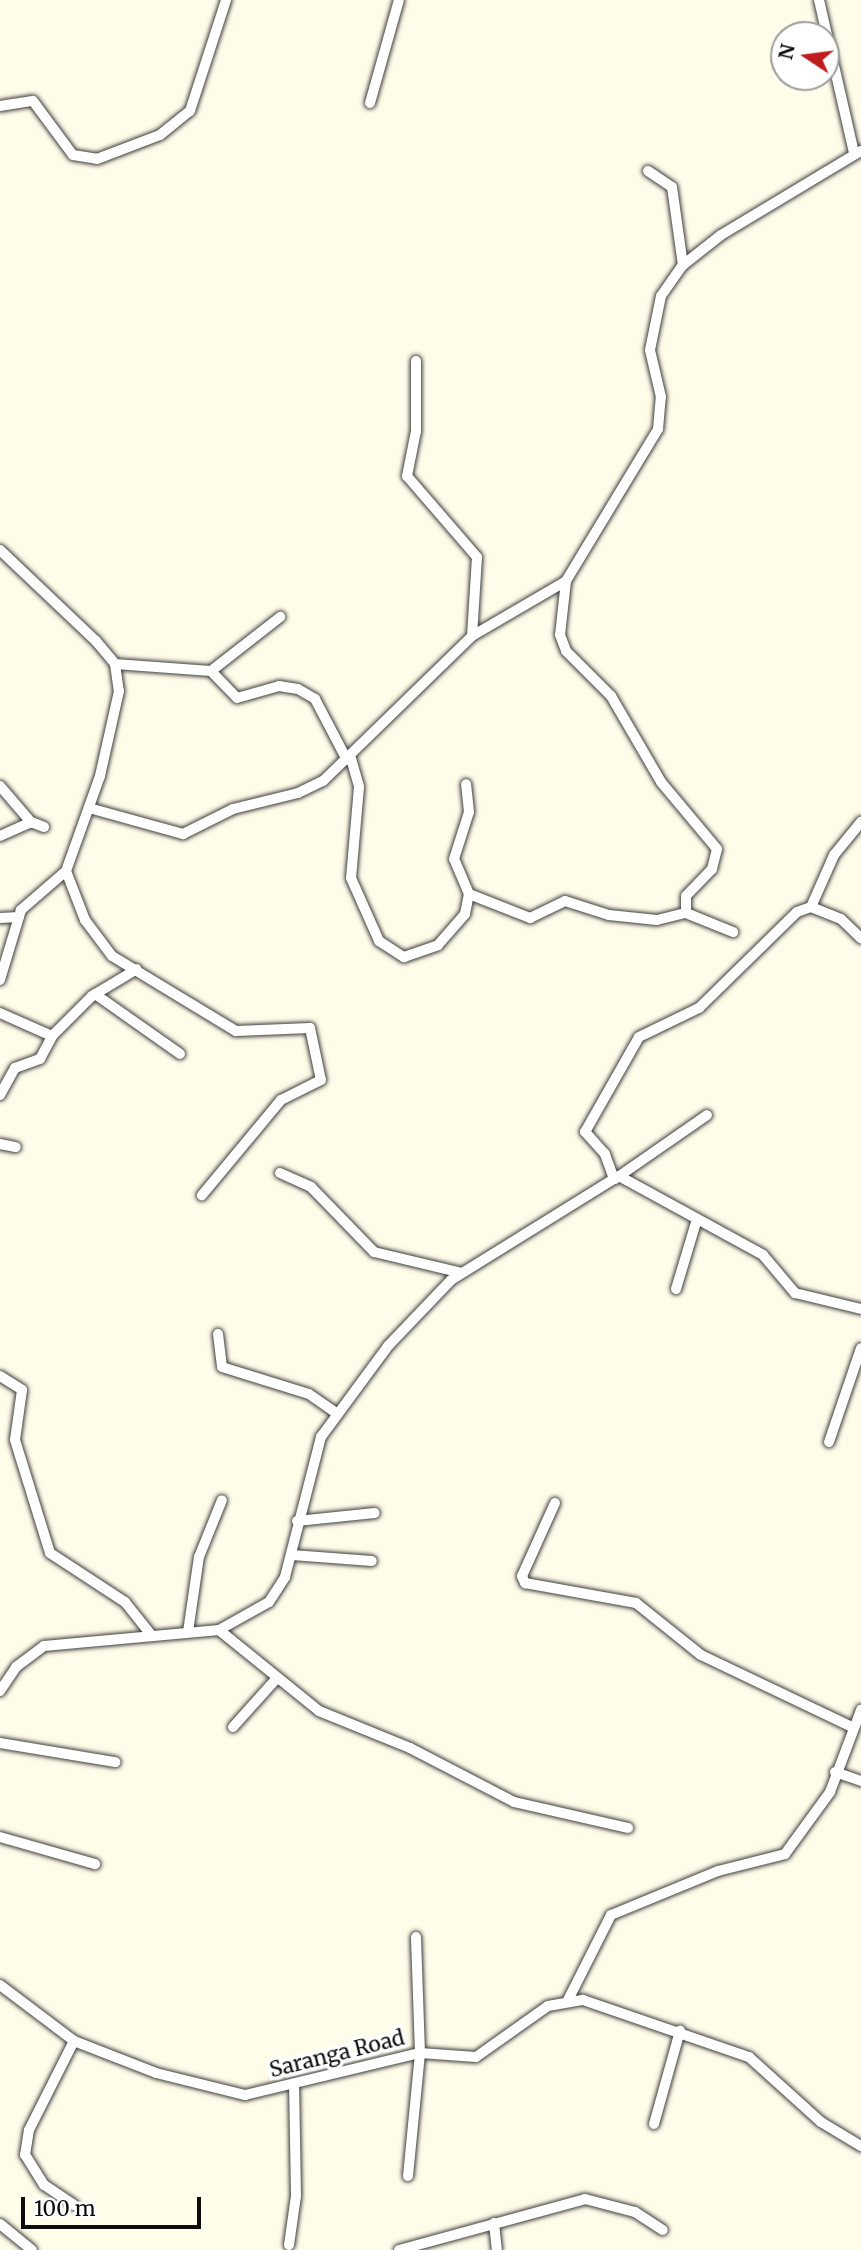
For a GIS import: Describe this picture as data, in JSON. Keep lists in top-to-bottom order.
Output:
{
  "streets": {
    "street": ["Saranga Road"]
  },
  "scale_bar": "100 m",
  "north": "left"
}
